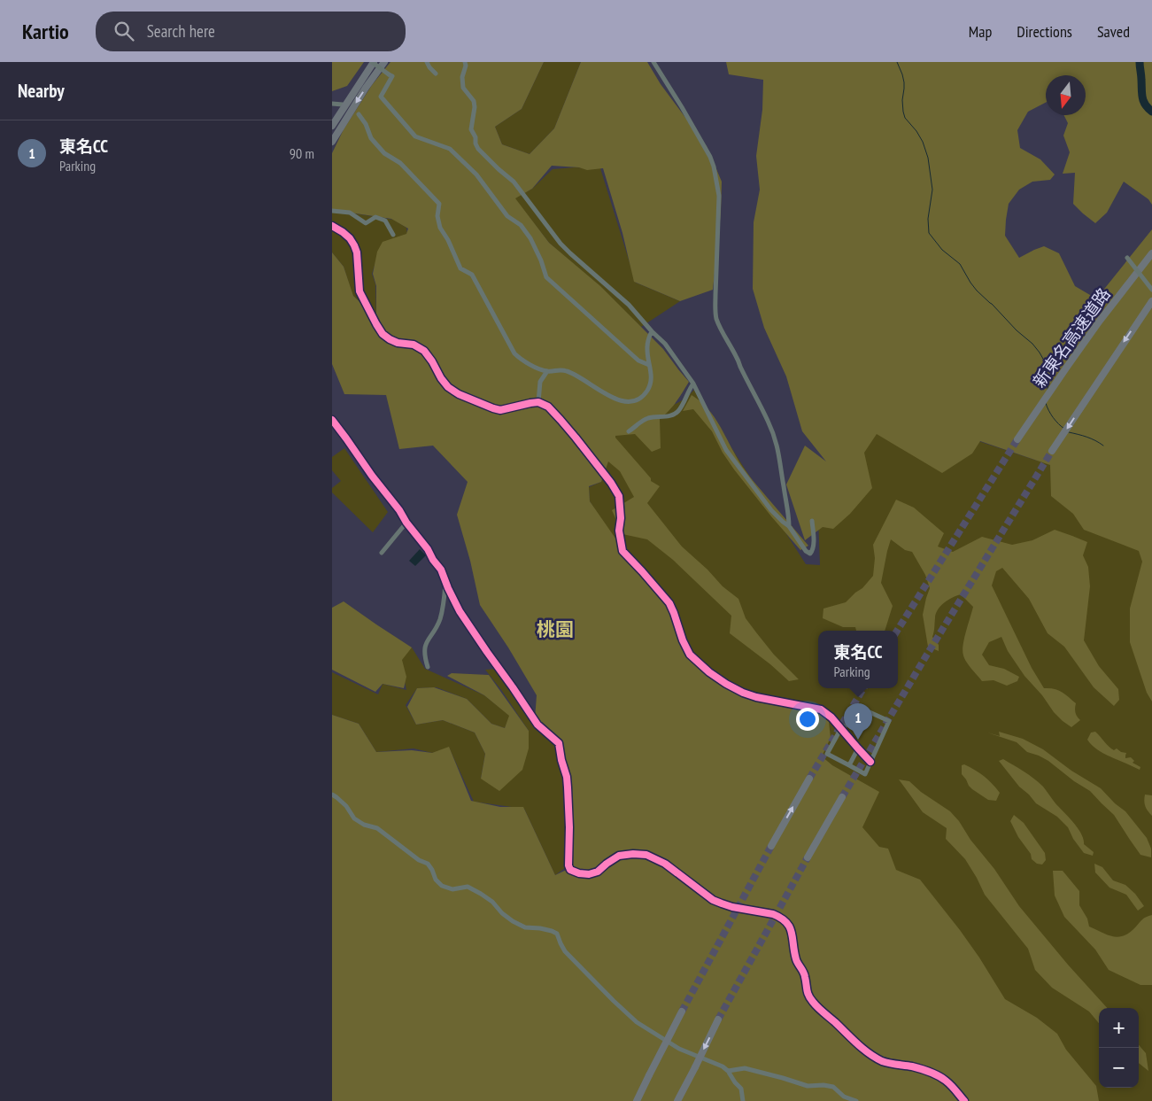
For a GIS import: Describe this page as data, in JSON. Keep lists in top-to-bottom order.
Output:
{
  "streets": {
    "highway": ["新東名高速道路"]
  },
  "districts": ["桃園"],
  "north": "bottom",
  "page": {
    "header": "Kartio",
    "search": "Search here",
    "nav": ["Map", "Directions", "Saved"],
    "heading": "Nearby",
    "list": [
      {
        "mark": "1",
        "name": "東名CC",
        "note": "Parking",
        "value": "90 m"
      }
    ],
    "popup": ["東名CC", "Parking"],
    "pins": "1",
    "map_buttons": ["+", "−"]
  }
}
